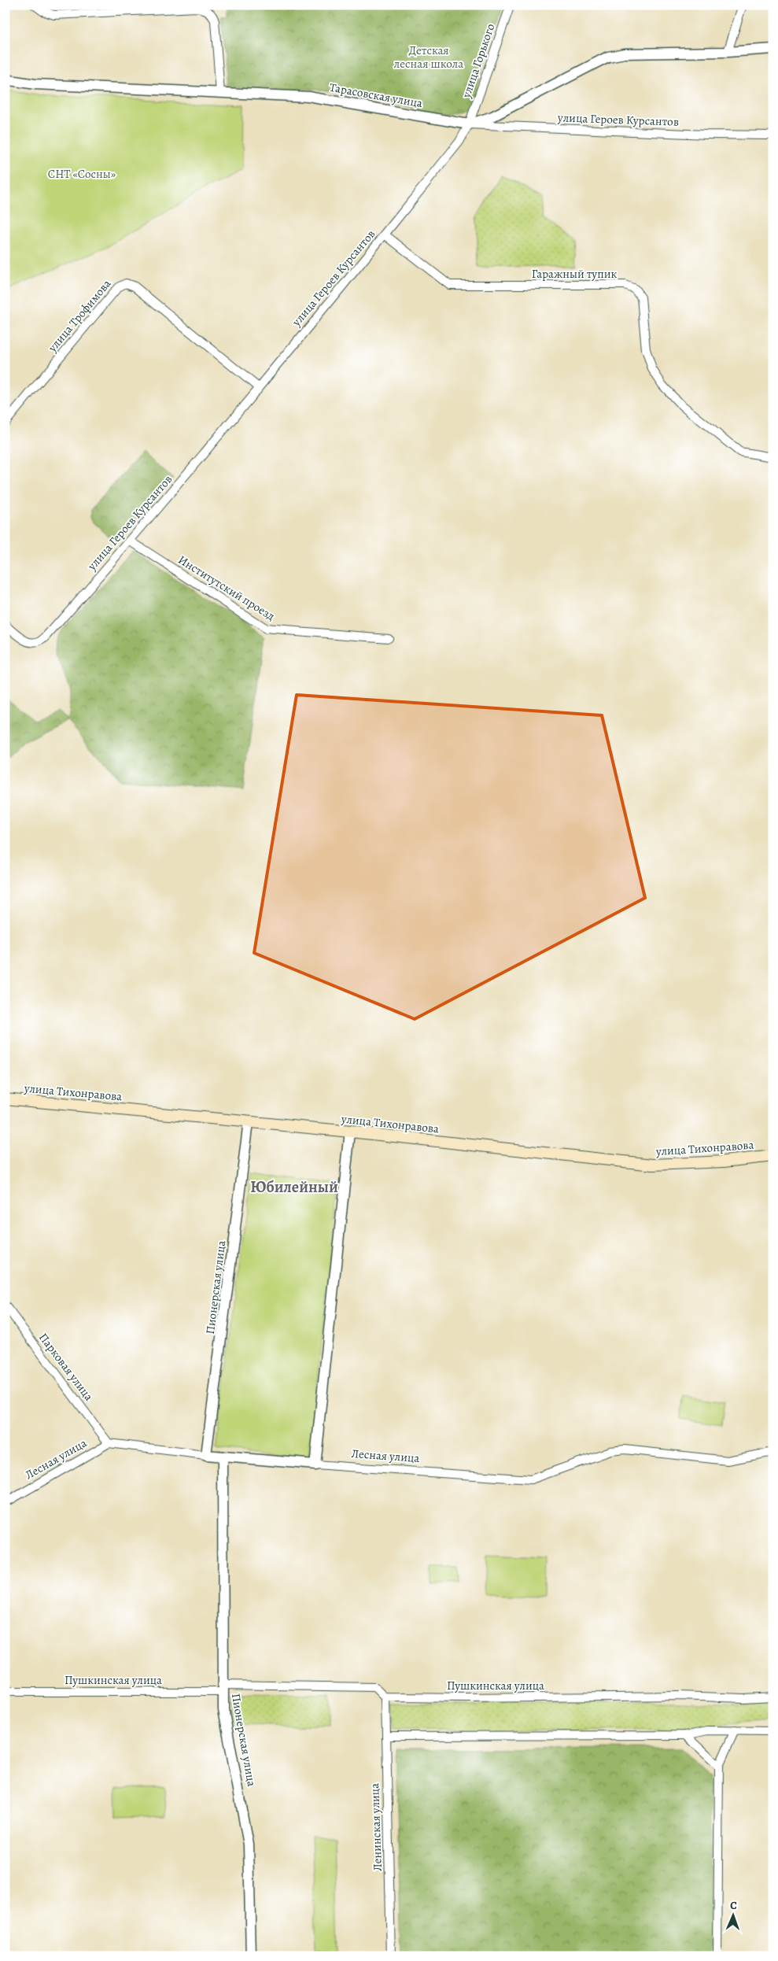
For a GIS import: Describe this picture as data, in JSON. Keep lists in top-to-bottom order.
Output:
{
  "streets": {
    "main road": ["улица Тихонравова"],
    "street": [
      "улица Горького",
      "Тарасовская улица",
      "улица Героев Курсантов",
      "Гаражный тупик",
      "улица Трофимова",
      "Институтский проезд",
      "Пионерская улица",
      "Парковая улица",
      "Лесная улица",
      "Пушкинская улица",
      "Ленинская улица"
    ]
  },
  "crossings": [
    ["улица Горького", "Тарасовская улица"],
    ["улица Горького", "улица Героев Курсантов"],
    ["Тарасовская улица", "улица Героев Курсантов"],
    ["улица Героев Курсантов", "Гаражный тупик"],
    ["улица Героев Курсантов", "улица Трофимова"],
    ["улица Героев Курсантов", "Институтский проезд"],
    ["улица Тихонравова", "Пионерская улица"],
    ["Пионерская улица", "Лесная улица"],
    ["Пионерская улица", "Пушкинская улица"],
    ["Парковая улица", "Лесная улица"],
    ["Пушкинская улица", "Ленинская улица"]
  ],
  "districts": ["Юбилейный"],
  "parks": ["Детская лесная школа", "СНТ «Сосны»"],
  "north": "top"
}
